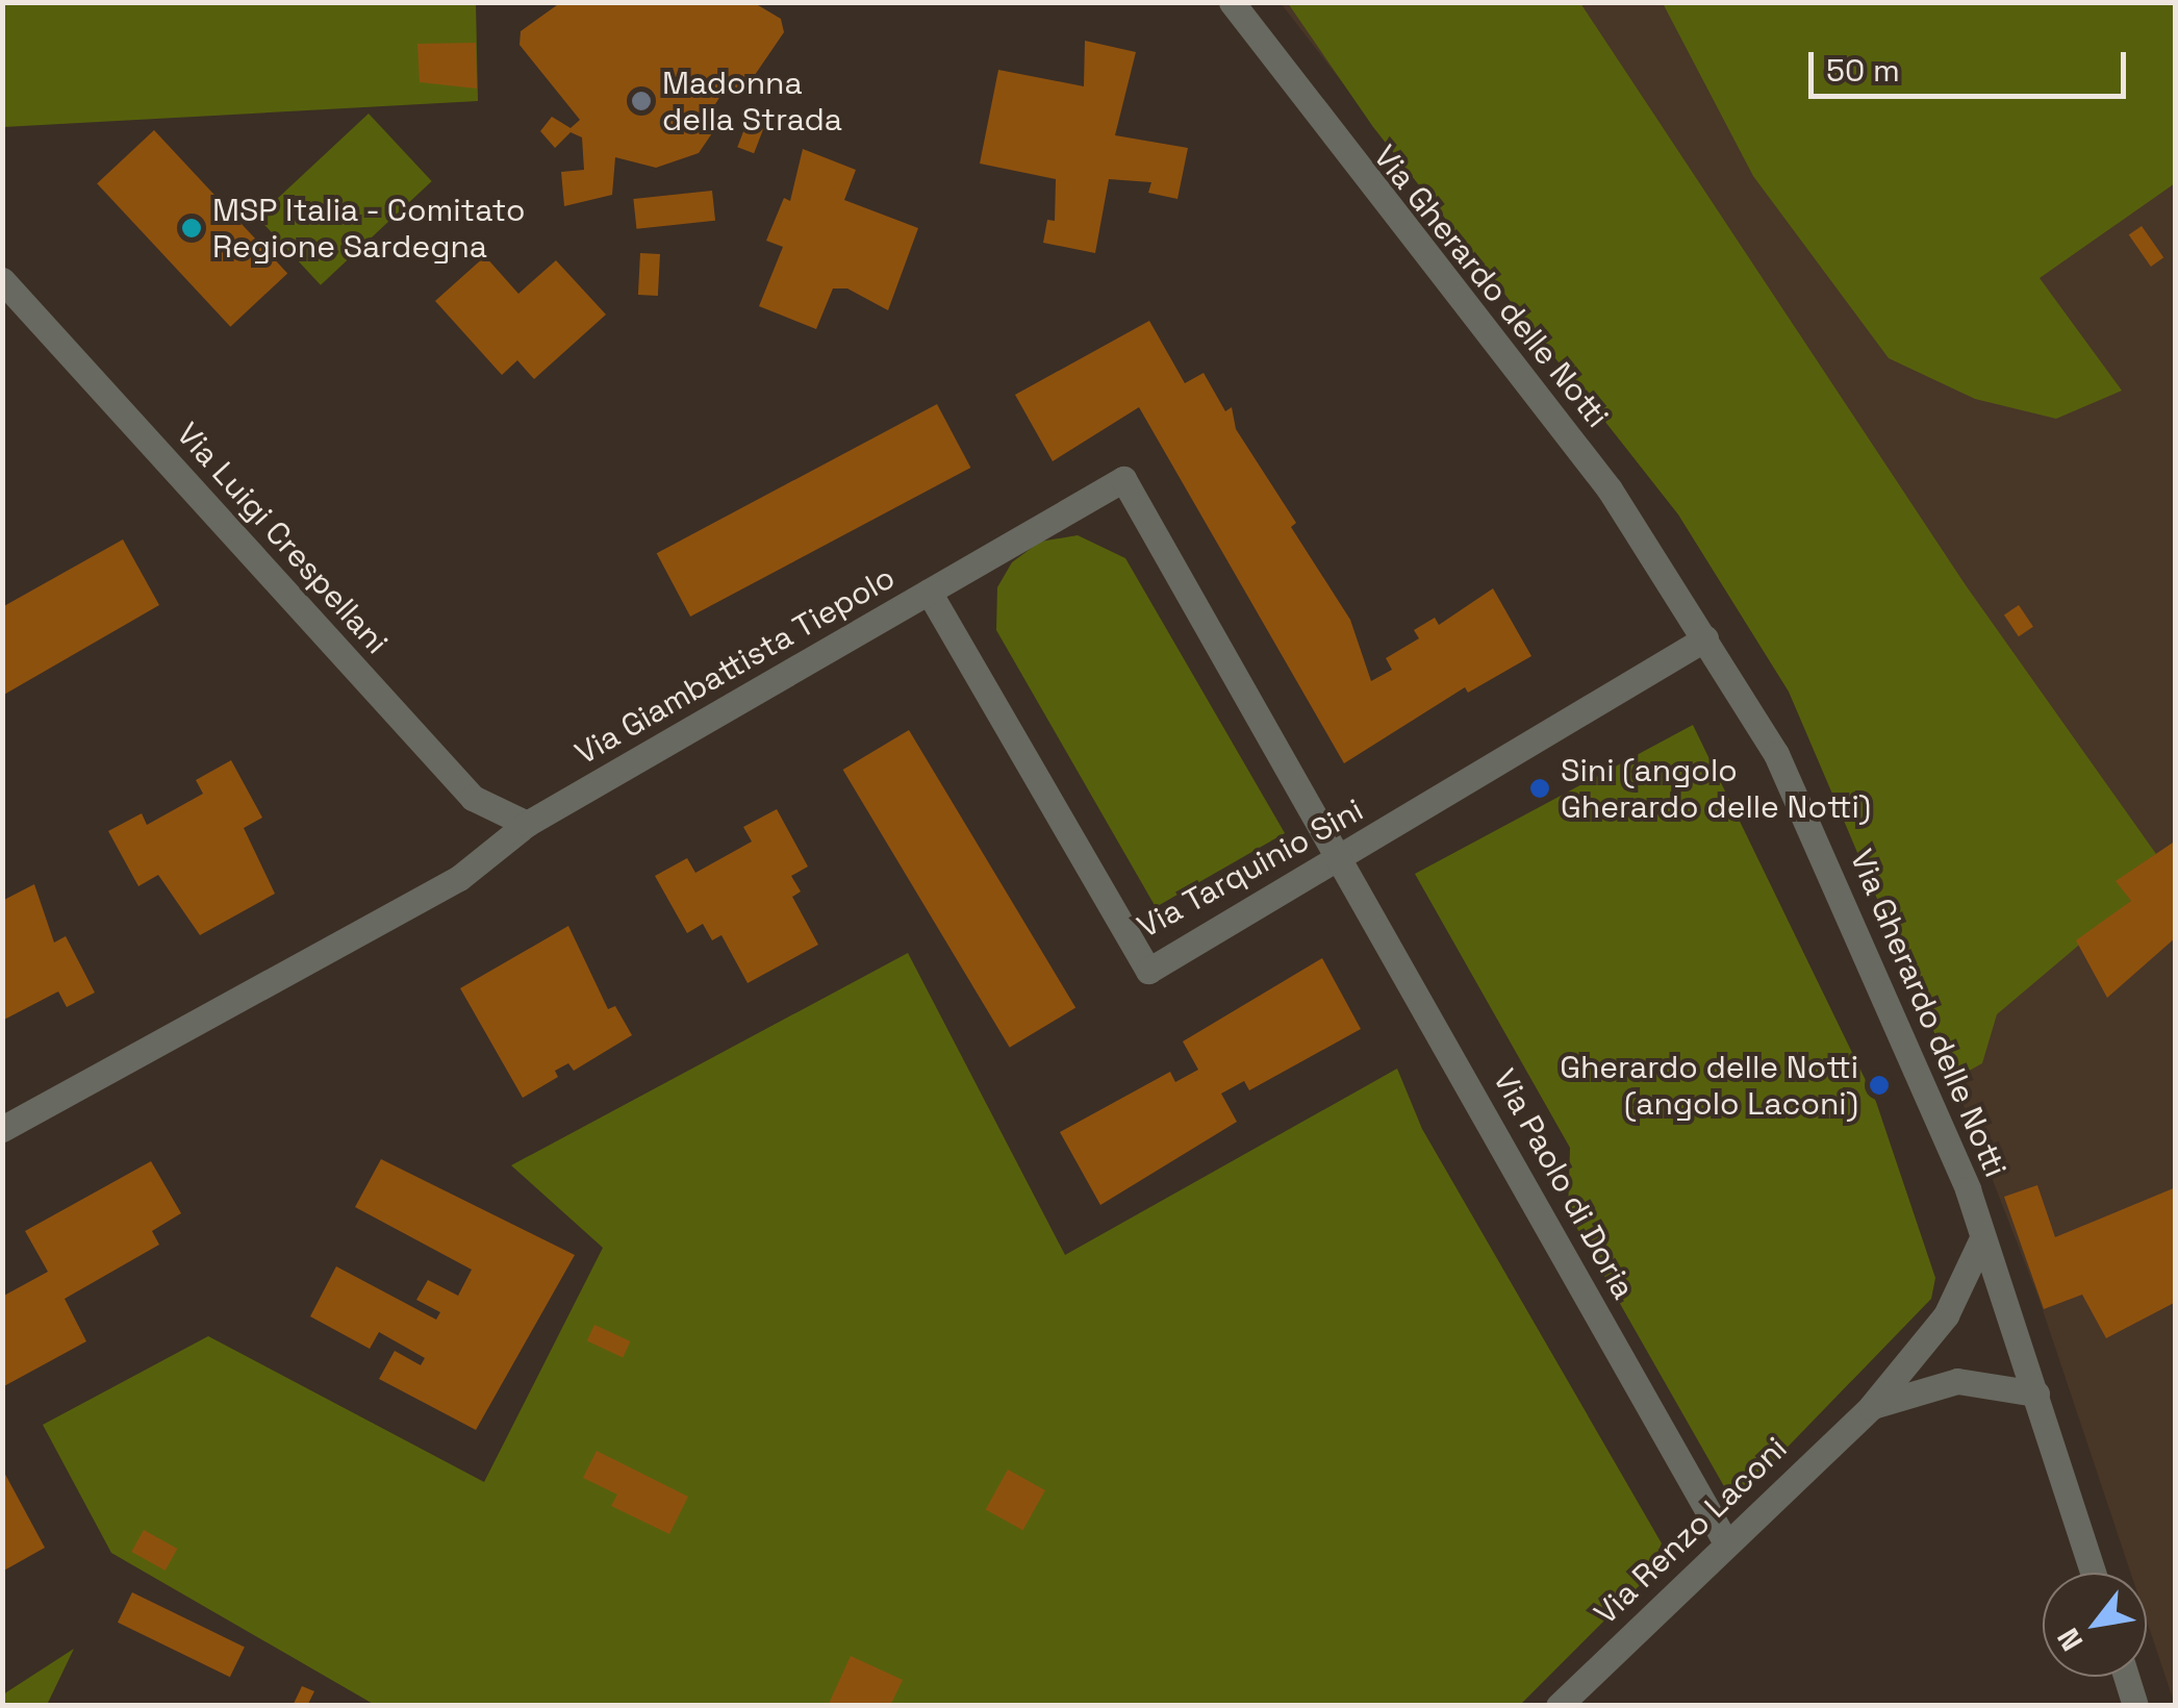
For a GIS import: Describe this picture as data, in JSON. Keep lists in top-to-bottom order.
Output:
{
  "streets": {
    "street": [
      "Via Gherardo delle Notti",
      "Via Luigi Crespellani",
      "Via Giambattista Tiepolo",
      "Via Tarquinio Sini",
      "Via Paolo di Doria",
      "Via Renzo Laconi"
    ]
  },
  "crossings": [
    ["Via Gherardo delle Notti", "Via Tarquinio Sini"],
    ["Via Gherardo delle Notti", "Via Renzo Laconi"],
    ["Via Luigi Crespellani", "Via Giambattista Tiepolo"],
    ["Via Giambattista Tiepolo", "Via Tarquinio Sini"],
    ["Via Giambattista Tiepolo", "Via Paolo di Doria"],
    ["Via Tarquinio Sini", "Via Paolo di Doria"],
    ["Via Paolo di Doria", "Via Renzo Laconi"]
  ],
  "places": [
    "Madonna della Strada",
    "MSP Italia - Comitato Regione Sardegna",
    "Sini (angolo Gherardo delle Notti)",
    "Gherardo delle Notti (angolo Laconi)"
  ],
  "scale_bar": "50 m",
  "north": "bottom left"
}
